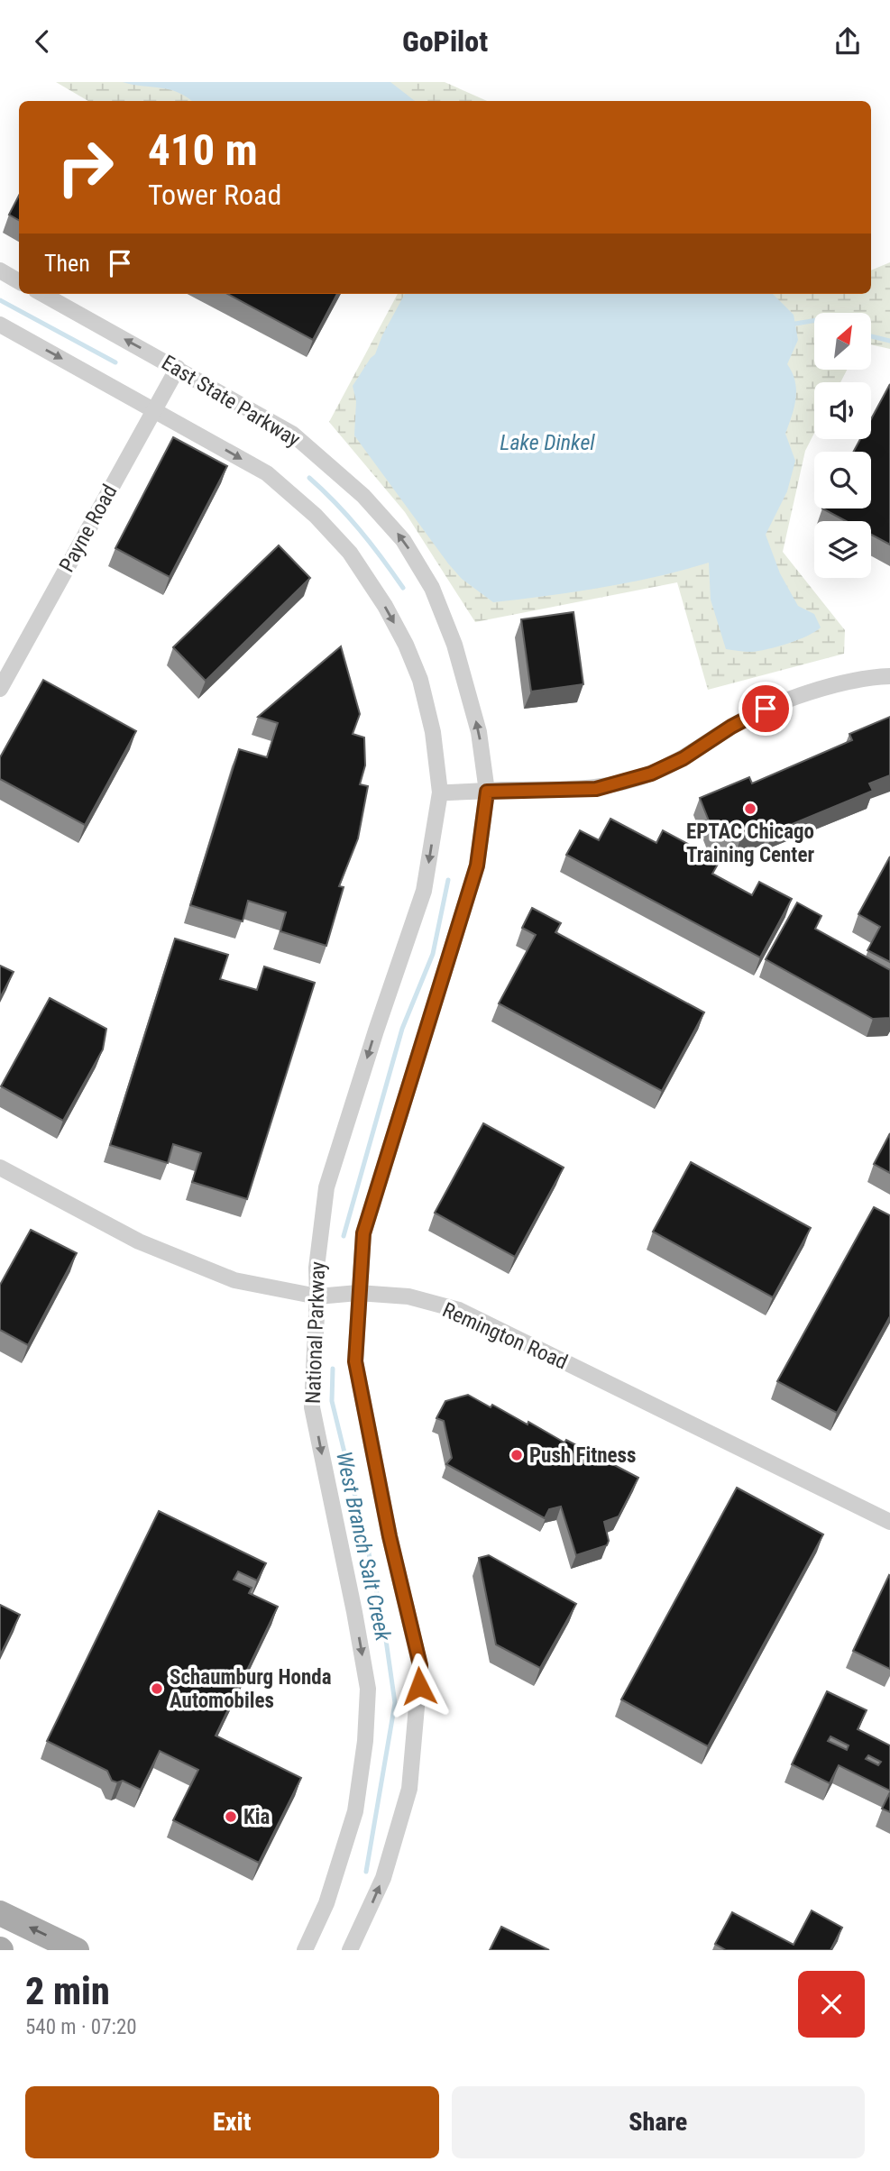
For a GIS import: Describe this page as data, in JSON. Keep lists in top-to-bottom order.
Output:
{
  "streets": {
    "street": [
      "East State Parkway",
      "Payne Road",
      "National Parkway",
      "Remington Road"
    ]
  },
  "crossings": [
    ["East State Parkway", "Payne Road"],
    ["East State Parkway", "National Parkway"],
    ["National Parkway", "Remington Road"]
  ],
  "water": ["Lake Dinkel", "West Branch Salt Creek"],
  "places": [
    "EPTAC Chicago Training Center",
    "Push Fitness",
    "Schaumburg Honda Automobiles",
    "Kia"
  ],
  "north": "top right",
  "page": {
    "header": "GoPilot",
    "turn": ["410 m", "Tower Road"],
    "then": "Then",
    "heading": ["2 min", "540 m · 07:20"],
    "buttons": ["Exit", "Share"]
  }
}
